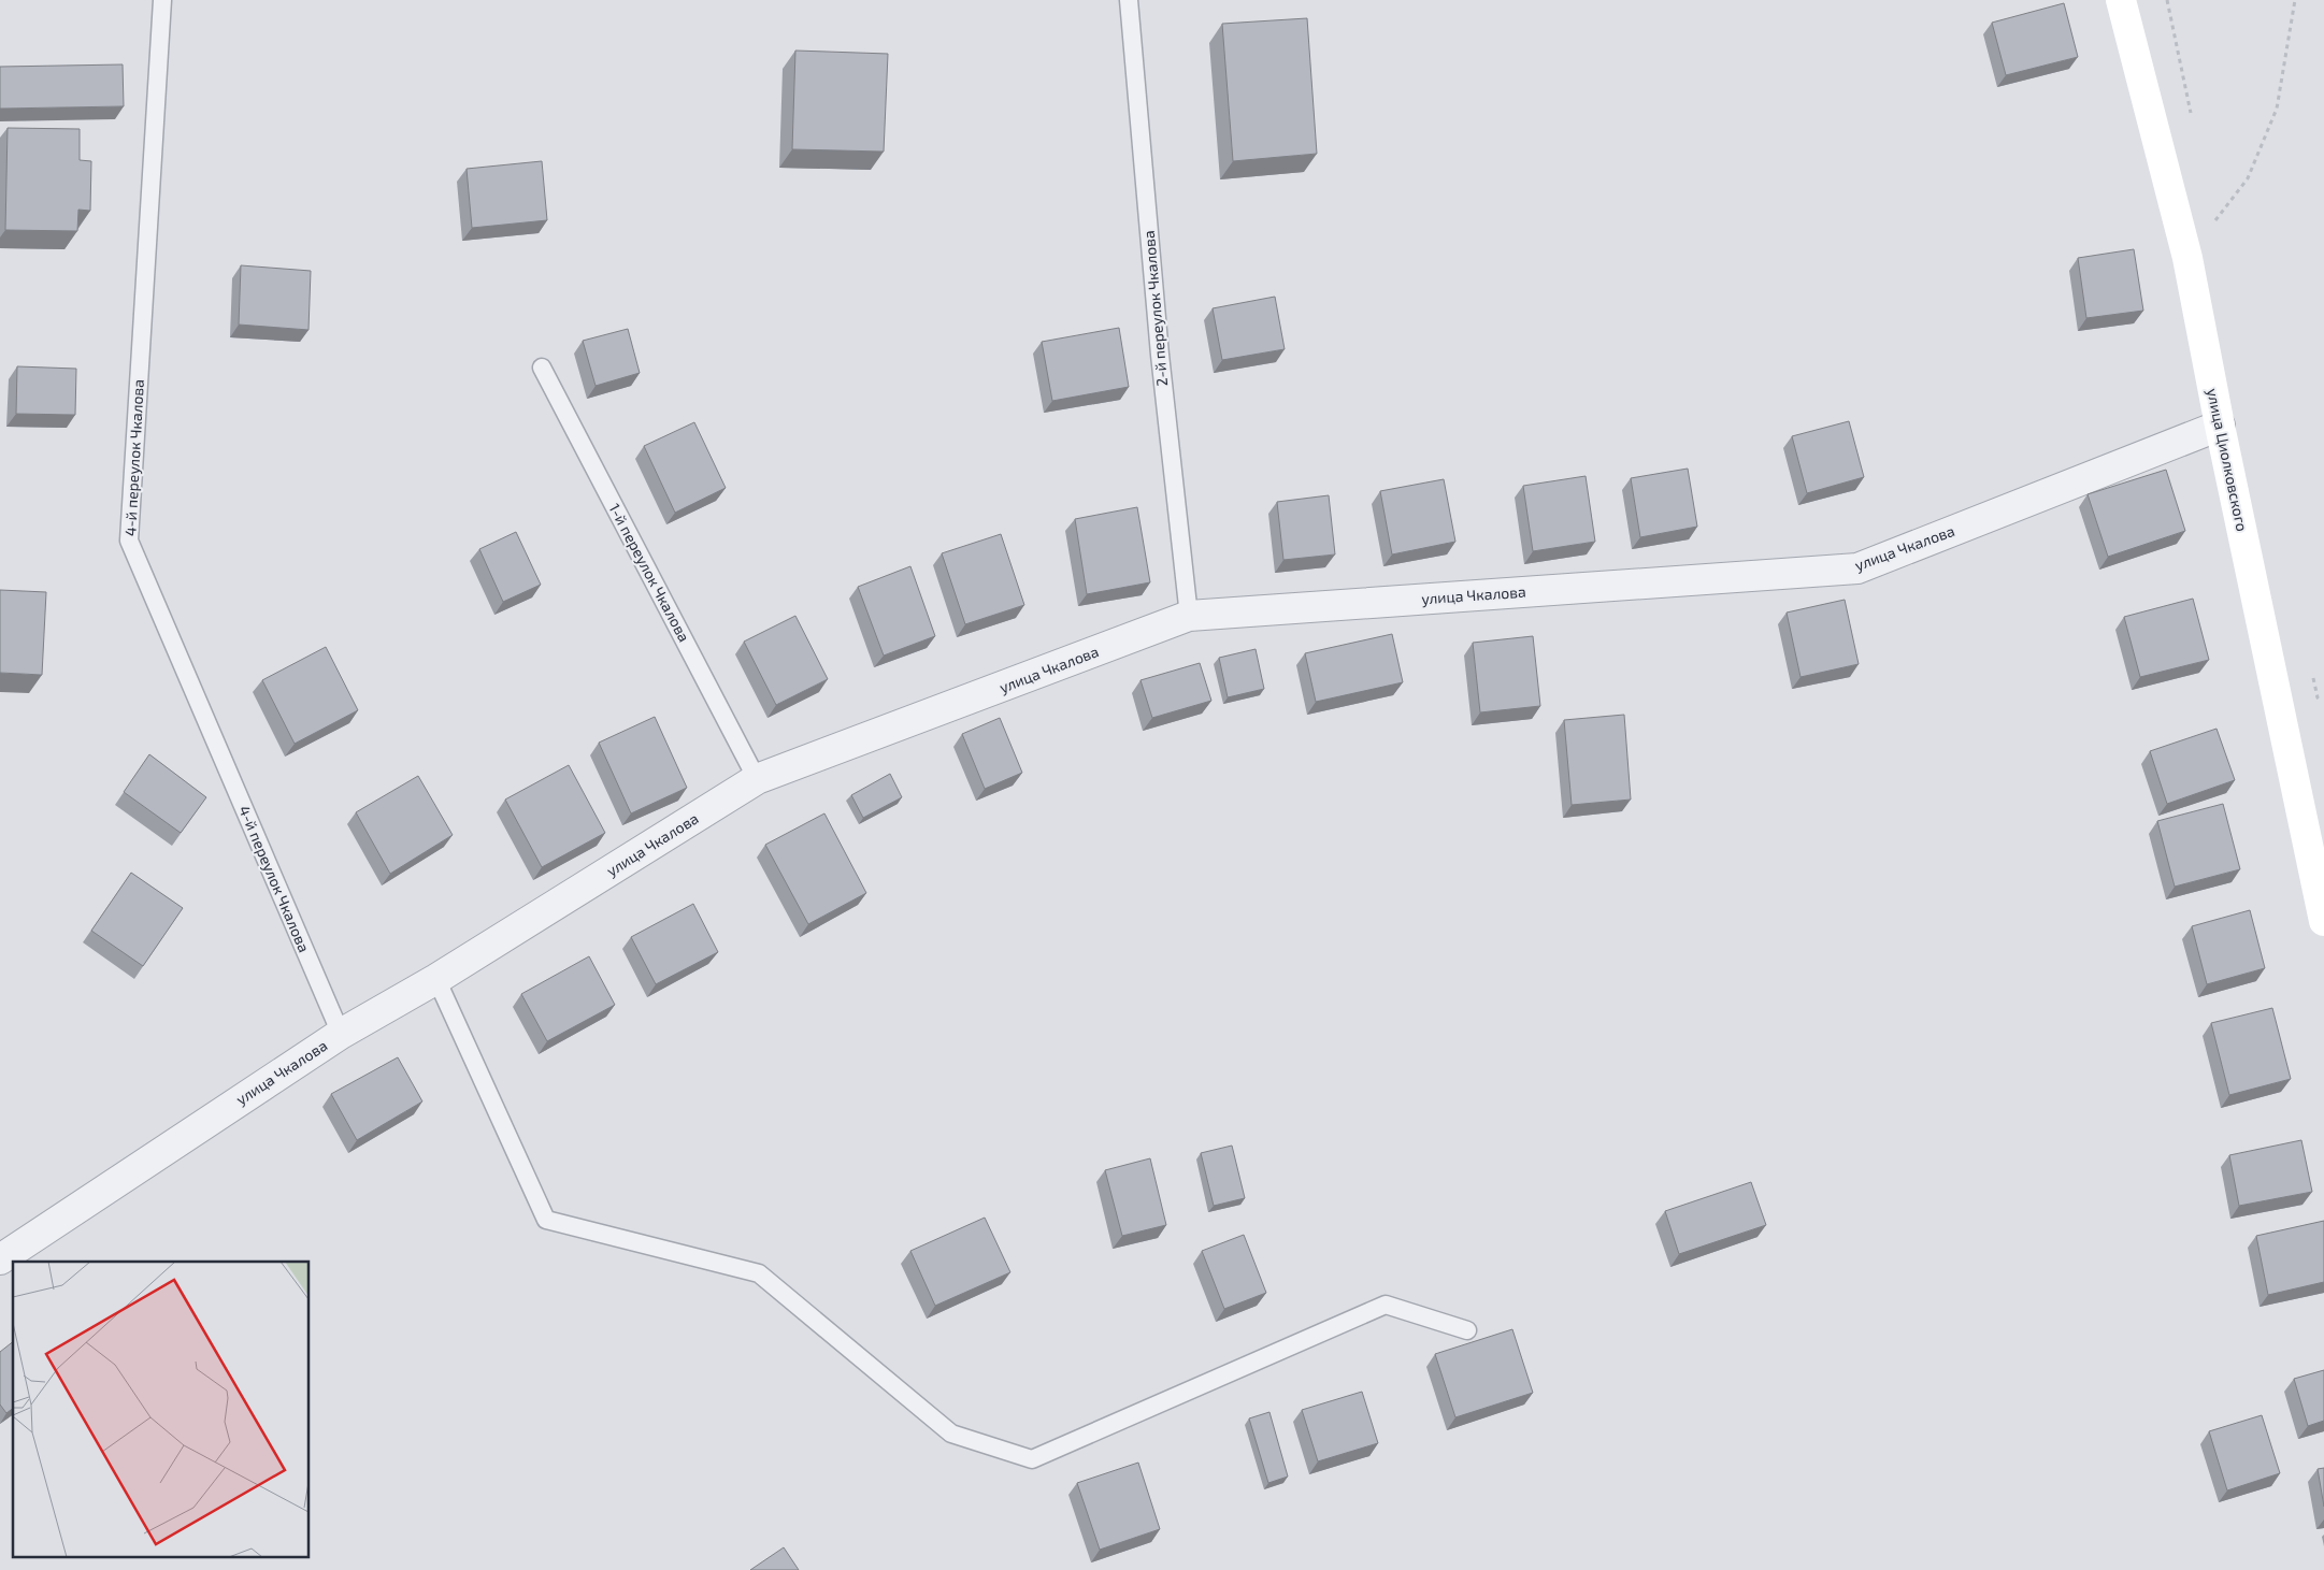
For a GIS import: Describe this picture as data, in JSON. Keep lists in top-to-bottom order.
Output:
{
  "streets": {
    "main road": ["улица Циолковского"],
    "street": ["улица Чкалова"],
    "lane": ["2-й переулок Чкалова", "4-й переулок Чкалова", "1-й переулок Чкалова"]
  },
  "crossings": [
    ["2-й переулок Чкалова", "улица Чкалова"],
    ["4-й переулок Чкалова", "улица Чкалова"],
    ["улица Циолковского", "улица Чкалова"],
    ["улица Чкалова", "1-й переулок Чкалова"]
  ]
}
